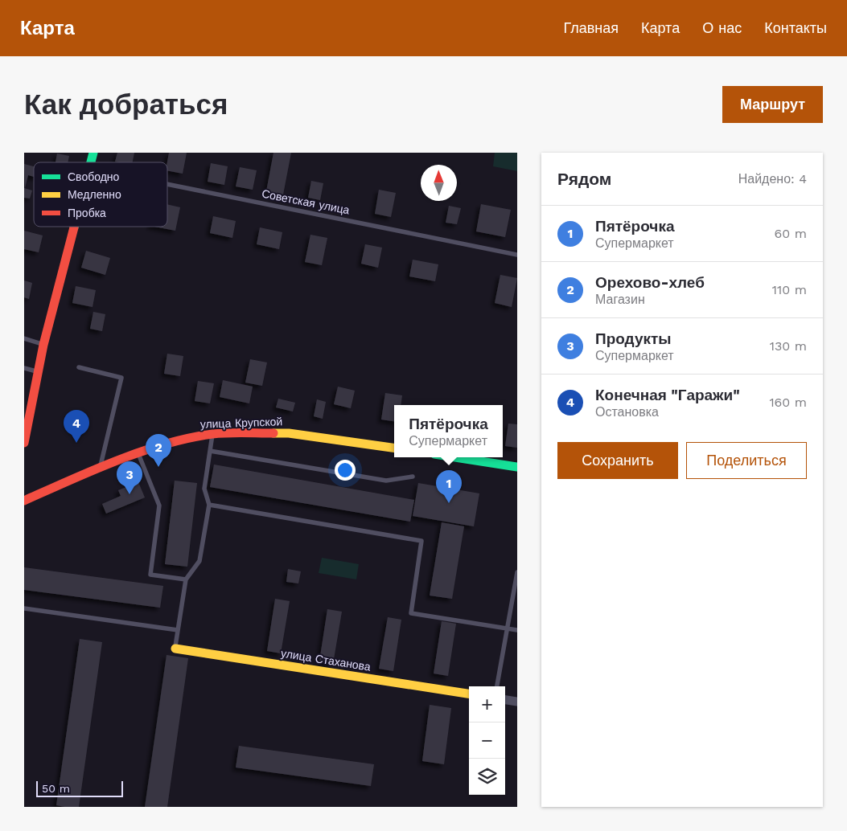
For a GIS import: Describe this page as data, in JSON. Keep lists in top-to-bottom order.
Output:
{
  "streets": {
    "street": ["улица Крупской", "улица Стаханова"],
    "lane": ["Советская улица"]
  },
  "legend": ["Свободно", "Медленно", "Пробка"],
  "scale_bar": "50 m",
  "north": "top",
  "page": {
    "header": "Карта",
    "nav": [
      "Главная",
      "Карта",
      "О нас",
      "Контакты"
    ],
    "buttons": [
      "Маршрут",
      ["Сохранить", "Поделиться"]
    ],
    "title": "Как добраться",
    "heading": ["Рядом", "Найдено: 4"],
    "list": [
      {
        "mark": "1",
        "name": "Пятёрочка",
        "note": "Супермаркет",
        "value": "60 m"
      },
      {
        "mark": "2",
        "name": "Орехово-хлеб",
        "note": "Магазин",
        "value": "110 m"
      },
      {
        "mark": "3",
        "name": "Продукты",
        "note": "Супермаркет",
        "value": "130 m"
      },
      {
        "mark": "4",
        "name": "Конечная \"Гаражи\"",
        "note": "Остановка",
        "value": "160 m"
      }
    ],
    "popup": ["Пятёрочка", "Супермаркет"],
    "pins": [
      "4",
      "2",
      "3",
      "1"
    ],
    "map_buttons": ["+", "−"],
    "scale": "50 m"
  }
}
